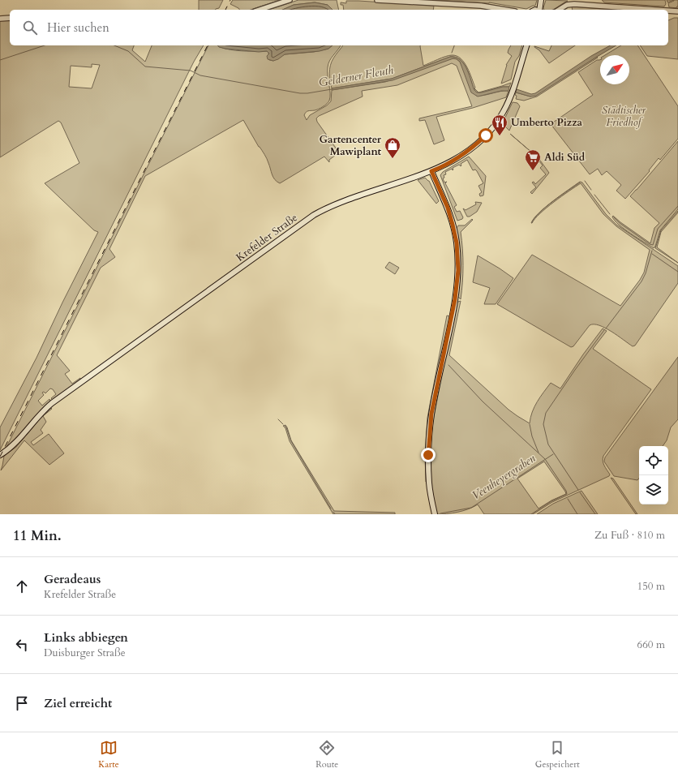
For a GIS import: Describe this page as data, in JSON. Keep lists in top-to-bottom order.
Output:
{
  "streets": {
    "main road": ["Krefelder Straße"]
  },
  "water": ["Gelderner Fleuth", "Veenheyergraben"],
  "parks": ["Städtischer Friedhof"],
  "places": {
    "restaurant": ["Umberto Pizza"],
    "shop": ["Gartencenter Mawiplant"],
    "supermarket": ["Aldi Süd"]
  },
  "north": "top right",
  "page": {
    "search": "Hier suchen",
    "heading": ["11 Min.", "Zu Fuß · 810 m"],
    "list": [
      ["Geradeaus", "Krefelder Straße", "150 m"],
      ["Links abbiegen", "Duisburger Straße", "660 m"],
      "Ziel erreicht"
    ],
    "nav": ["Karte", "Route", "Gespeichert"]
  }
}
